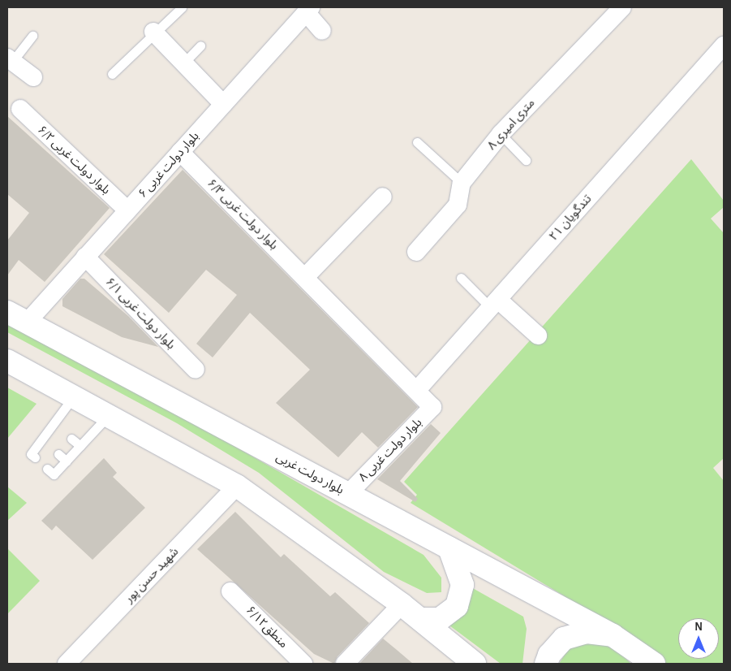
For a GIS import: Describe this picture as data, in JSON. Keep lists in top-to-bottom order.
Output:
{
  "streets": {
    "main road": ["بلوار دولت غربی"],
    "street": [
      "۸ متری امیری",
      "بلوار دولت غربی ۶/۲",
      "بلوار دولت غربی ۶",
      "بلوار دولت غربی ۶/۳",
      "۲۱ تندگویان",
      "بلوار دولت غربی ۶/۱",
      "بلوار دولت غربی ۸",
      "شهید حسن پور",
      "منطق۶/۱۲"
    ]
  },
  "crossings": [
    ["بلوار دولت غربی ۶/۲", "بلوار دولت غربی ۶"],
    ["بلوار دولت غربی ۶", "بلوار دولت غربی ۶/۳"],
    ["بلوار دولت غربی ۶", "بلوار دولت غربی ۶/۱"],
    ["بلوار دولت غربی ۶", "بلوار دولت غربی"],
    ["بلوار دولت غربی ۶/۳", "۲۱ تندگویان"],
    ["بلوار دولت غربی ۶/۳", "بلوار دولت غربی ۸"],
    ["بلوار دولت غربی ۸", "بلوار دولت غربی"]
  ],
  "north": "top"
}
